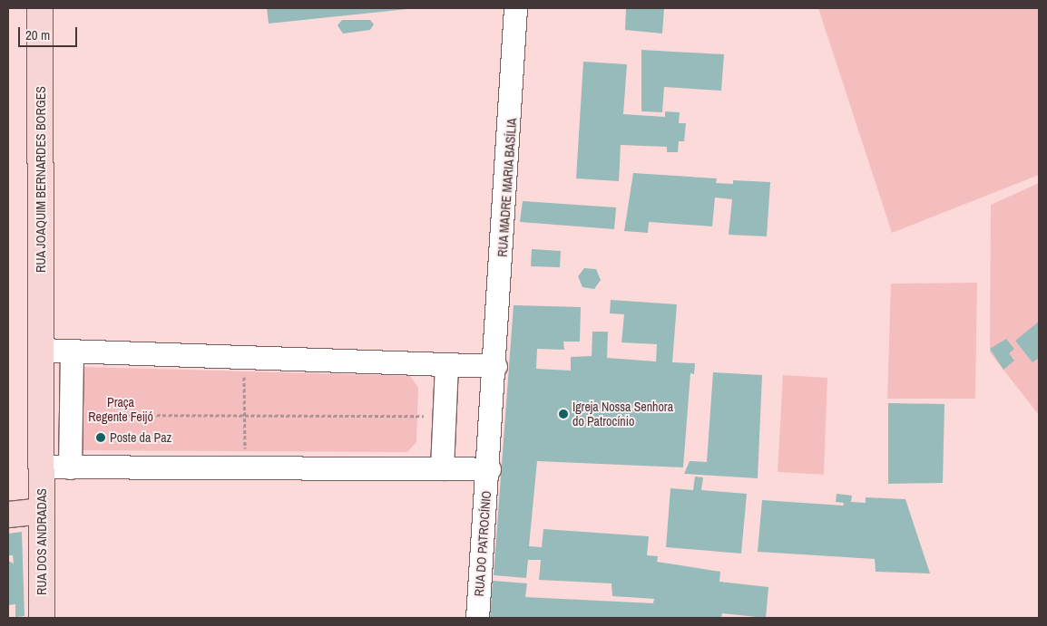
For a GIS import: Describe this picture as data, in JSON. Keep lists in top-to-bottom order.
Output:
{
  "streets": {
    "main road": ["RUA JOAQUIM BERNARDES BORGES", "RUA DOS ANDRADAS"],
    "street": ["RUA MADRE MARIA BASÍLIA", "RUA DO PATROCÍNIO"]
  },
  "parks": ["Praça Regente Feijó"],
  "places": ["Igreja Nossa Senhora do Patrocínio", "Poste da Paz"],
  "scale_bar": "20 m"
}
